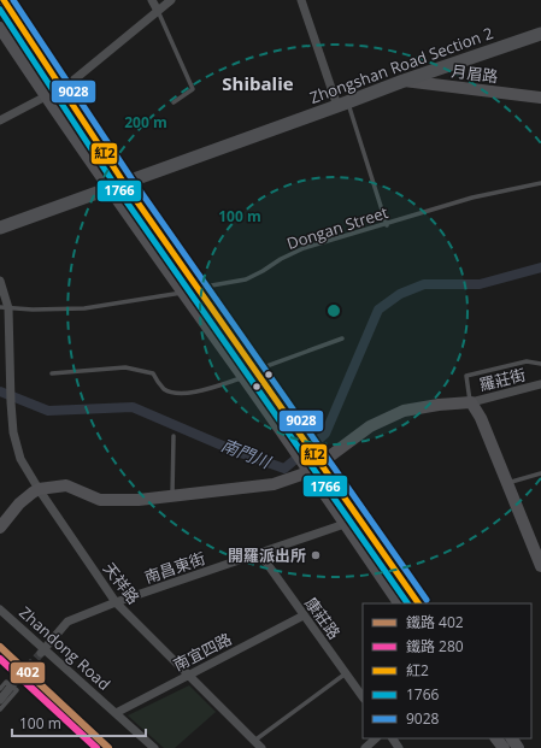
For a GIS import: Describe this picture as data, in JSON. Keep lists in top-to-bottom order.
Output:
{
  "streets": {
    "main road": ["Zhongshan Road Section 2"],
    "street": [
      "月眉路",
      "羅莊街",
      "南昌東街",
      "天祥路",
      "康莊路",
      "Zhandong Road",
      "南宜四路"
    ],
    "lane": ["Dongan Street"]
  },
  "crossings": [
    ["Zhongshan Road Section 2", "月眉路"],
    ["Dongan Street", "天祥路"],
    ["南昌東街", "天祥路"],
    ["南昌東街", "康莊路"],
    ["南昌東街", "Zhandong Road"],
    ["天祥路", "南宜四路"],
    ["康莊路", "南宜四路"],
    ["Zhandong Road", "南宜四路"]
  ],
  "districts": ["Shibalie"],
  "water": ["南門川"],
  "places": ["開羅派出所"],
  "lines": [
    "transit line 紅2",
    "transit line 9028",
    "transit line 1766",
    "rail line 402",
    "rail line 280"
  ],
  "legend": [
    "鐵路 402",
    "鐵路 280",
    "紅2",
    "1766",
    "9028"
  ],
  "scale_bar": "100 m",
  "rings": ["200 m", "100 m"]
}
